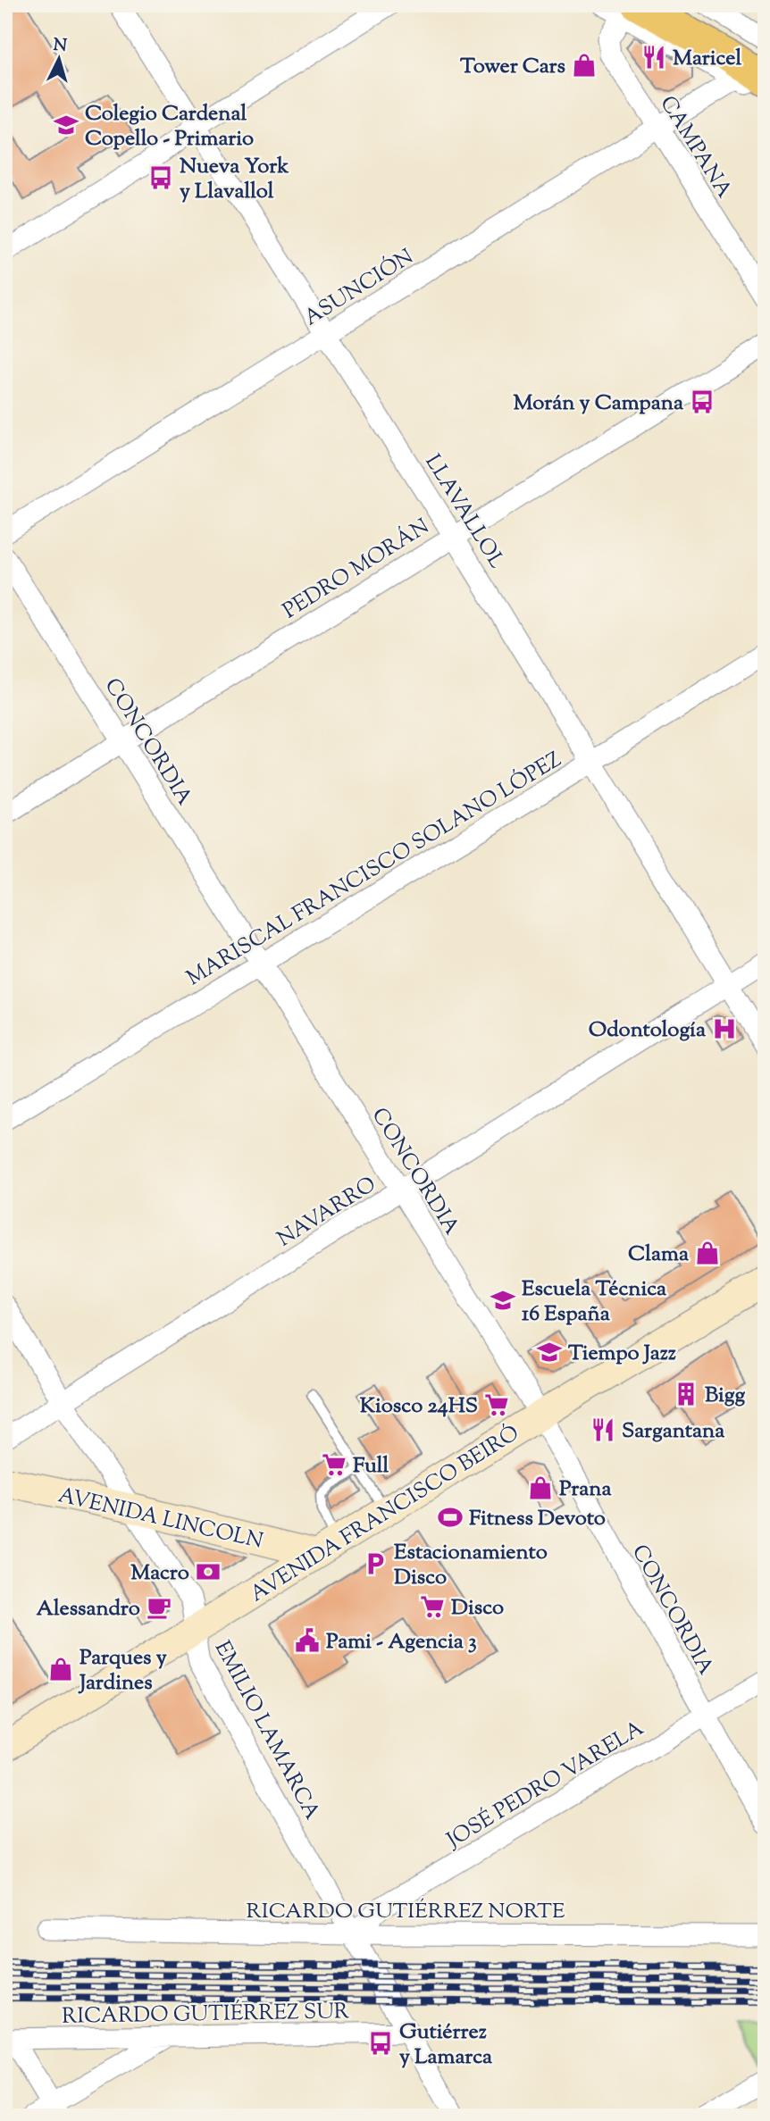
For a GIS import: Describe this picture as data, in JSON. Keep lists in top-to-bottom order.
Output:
{
  "streets": {
    "main road": ["AVENIDA FRANCISCO BEIRÓ", "AVENIDA LINCOLN"],
    "street": [
      "CAMPANA",
      "ASUNCIÓN",
      "LLAVALLOL",
      "PEDRO MORÁN",
      "CONCORDIA",
      "MARISCAL FRANCISCO SOLANO LÓPEZ",
      "NAVARRO",
      "EMILIO LAMARCA",
      "JOSÉ PEDRO VARELA",
      "RICARDO GUTIÉRREZ NORTE",
      "RICARDO GUTIÉRREZ SUR"
    ]
  },
  "crossings": [
    ["CAMPANA", "ASUNCIÓN"],
    ["ASUNCIÓN", "LLAVALLOL"],
    ["LLAVALLOL", "PEDRO MORÁN"],
    ["LLAVALLOL", "MARISCAL FRANCISCO SOLANO LÓPEZ"],
    ["LLAVALLOL", "NAVARRO"],
    ["PEDRO MORÁN", "CONCORDIA"],
    ["CONCORDIA", "MARISCAL FRANCISCO SOLANO LÓPEZ"],
    ["CONCORDIA", "NAVARRO"],
    ["CONCORDIA", "AVENIDA FRANCISCO BEIRÓ"],
    ["CONCORDIA", "JOSÉ PEDRO VARELA"],
    ["NAVARRO", "EMILIO LAMARCA"],
    ["AVENIDA FRANCISCO BEIRÓ", "AVENIDA LINCOLN"],
    ["AVENIDA FRANCISCO BEIRÓ", "EMILIO LAMARCA"],
    ["AVENIDA LINCOLN", "EMILIO LAMARCA"],
    ["EMILIO LAMARCA", "JOSÉ PEDRO VARELA"],
    ["EMILIO LAMARCA", "RICARDO GUTIÉRREZ NORTE"],
    ["EMILIO LAMARCA", "RICARDO GUTIÉRREZ SUR"],
    ["JOSÉ PEDRO VARELA", "RICARDO GUTIÉRREZ NORTE"]
  ],
  "places": {
    "restaurant": ["Maricel", "Sargantana"],
    "shop": [
      "Tower Cars",
      "Clama",
      "Prana",
      "Parques y Jardines"
    ],
    "school or university": ["Colegio Cardenal Copello - Primario", "Escuela Técnica 16 España", "Tiempo Jazz"],
    "bus stop": ["Nueva York y Llavallol", "Morán y Campana", "Gutiérrez y Lamarca"],
    "hospital": ["Odontología"],
    "building": ["Bigg"],
    "supermarket": ["Kiosco 24HS", "Full", "Disco"],
    "sports": ["Fitness Devoto"],
    "parking": ["Estacionamiento Disco"],
    "bank": ["Macro"],
    "cafe": ["Alessandro"],
    "public building": ["Pami - Agencia 3"]
  },
  "north": "top"
}
